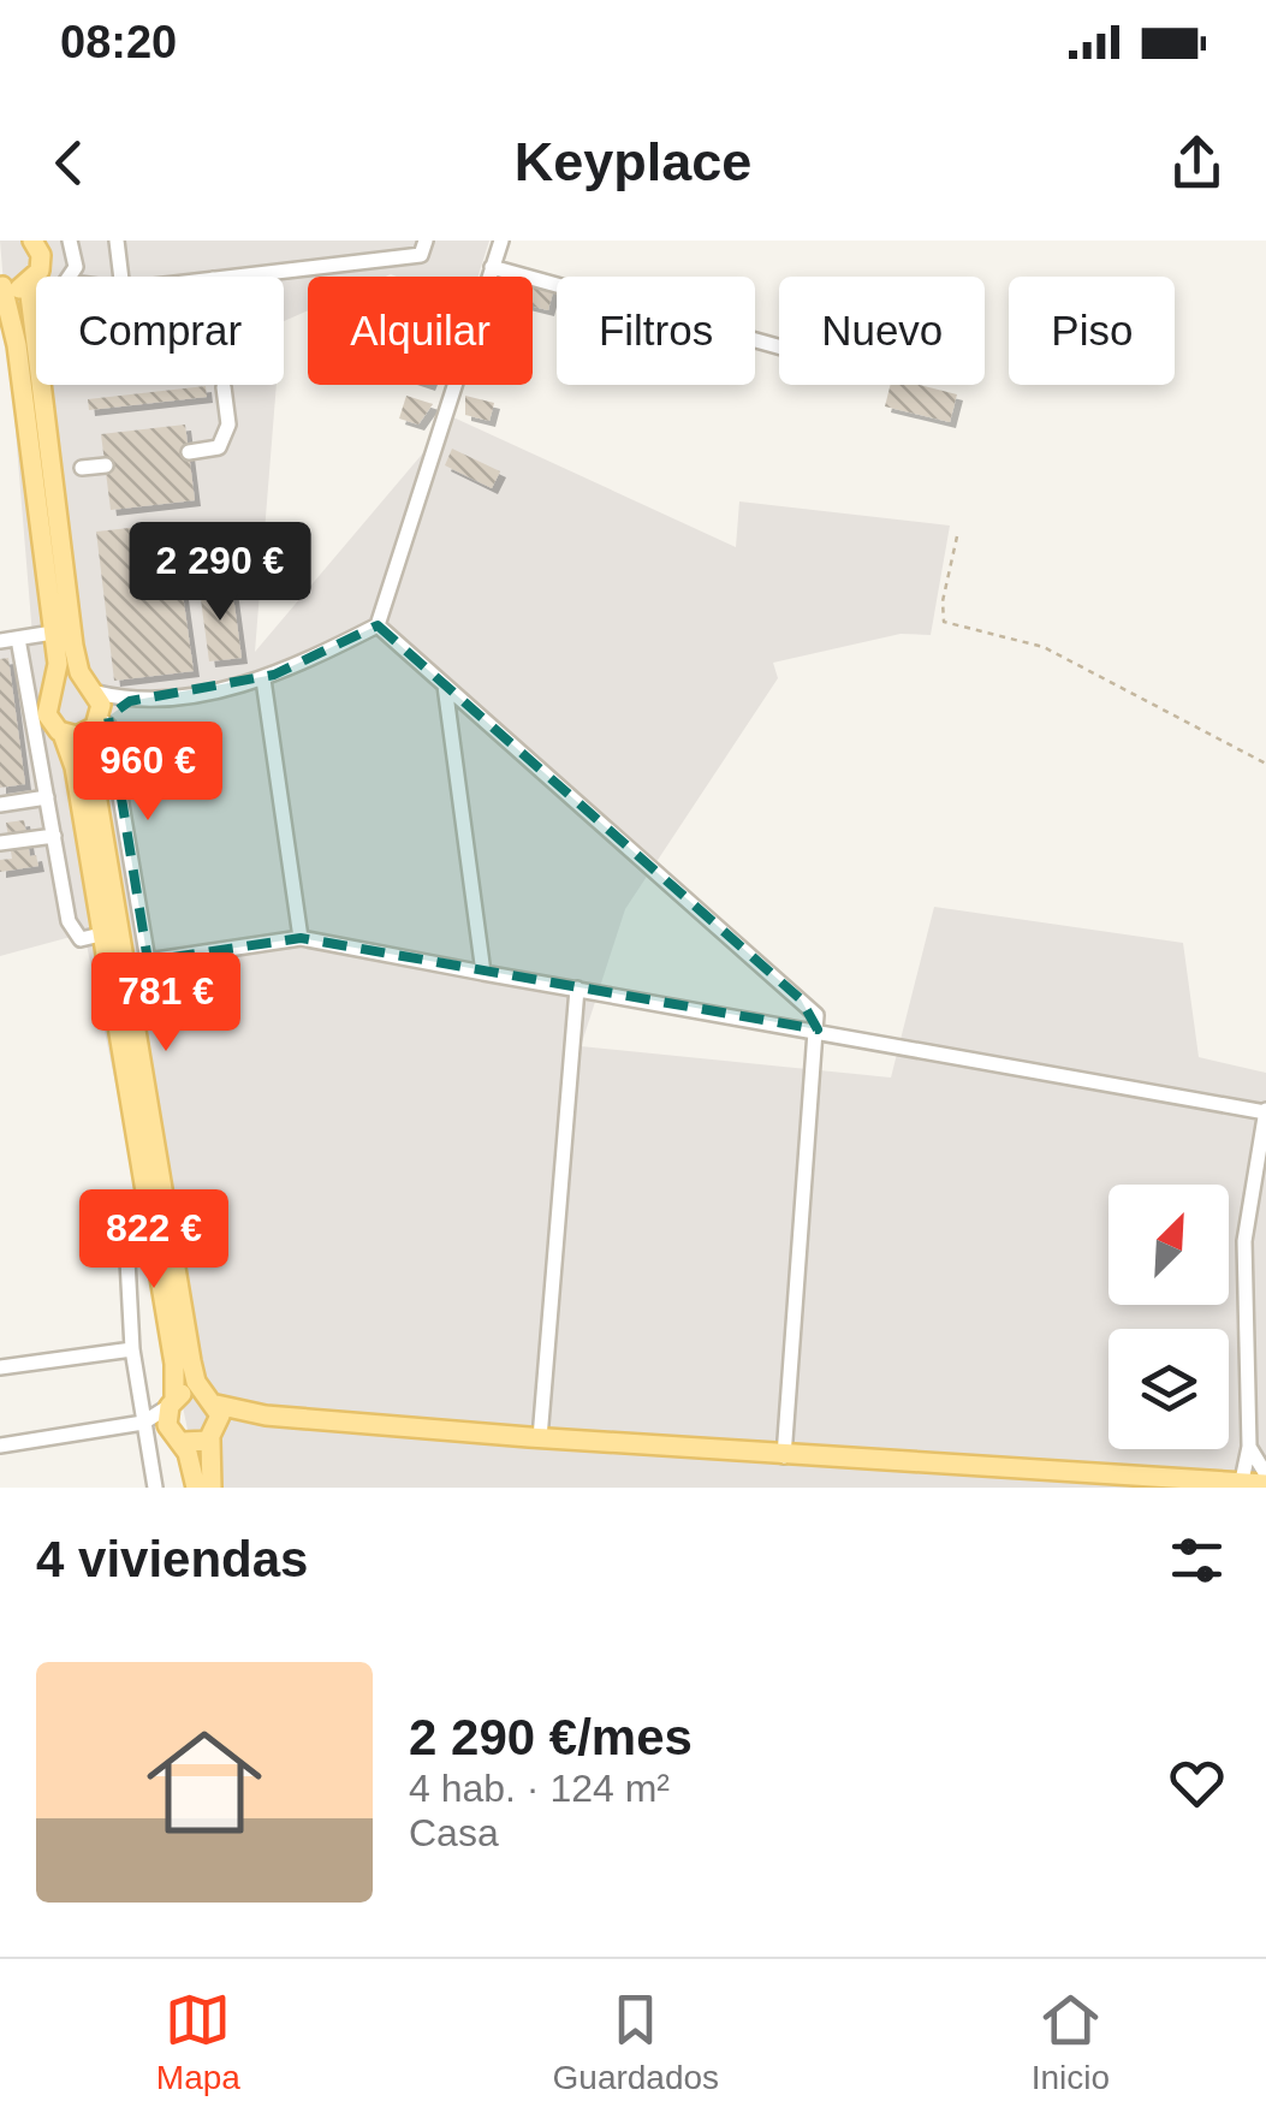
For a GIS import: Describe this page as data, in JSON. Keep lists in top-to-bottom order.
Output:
{
  "north": "top right",
  "page": {
    "status": "08:20",
    "header": "Keyplace",
    "chip": [
      "Comprar",
      "Alquilar",
      "Filtros",
      "Nuevo",
      "Piso"
    ],
    "price": [
      "2 290 €",
      "960 €",
      "781 €",
      "822 €"
    ],
    "heading": "4 viviendas",
    "list": [
      {
        "name": "2 290 €/mes",
        "note": "4 hab. · 124 m² · Casa"
      }
    ],
    "tabs": ["Mapa", "Guardados", "Inicio"]
  }
}
